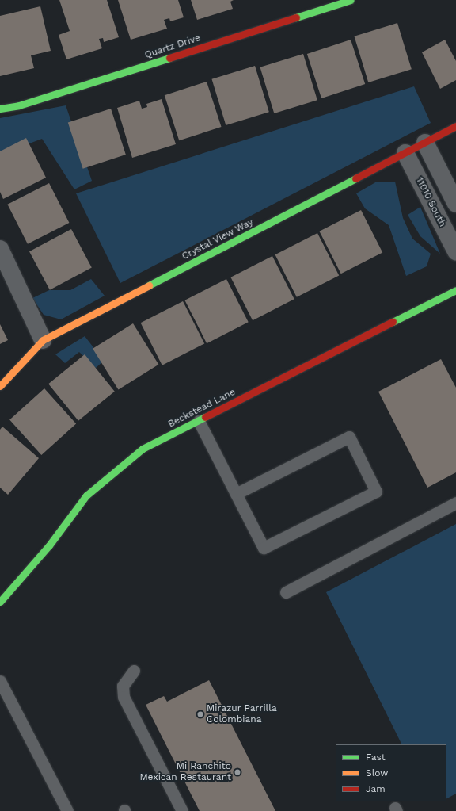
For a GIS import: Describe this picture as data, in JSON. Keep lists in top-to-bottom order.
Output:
{
  "streets": {
    "street": [
      "Quartz Drive",
      "11010 South",
      "Crystal View Way",
      "Beckstead Lane"
    ]
  },
  "crossings": [
    ["11010 South", "Crystal View Way"]
  ],
  "places": ["Mirazur Parrilla Colombiana", "Mi Ranchito Mexican Restaurant"],
  "legend": ["Fast", "Slow", "Jam"]
}
